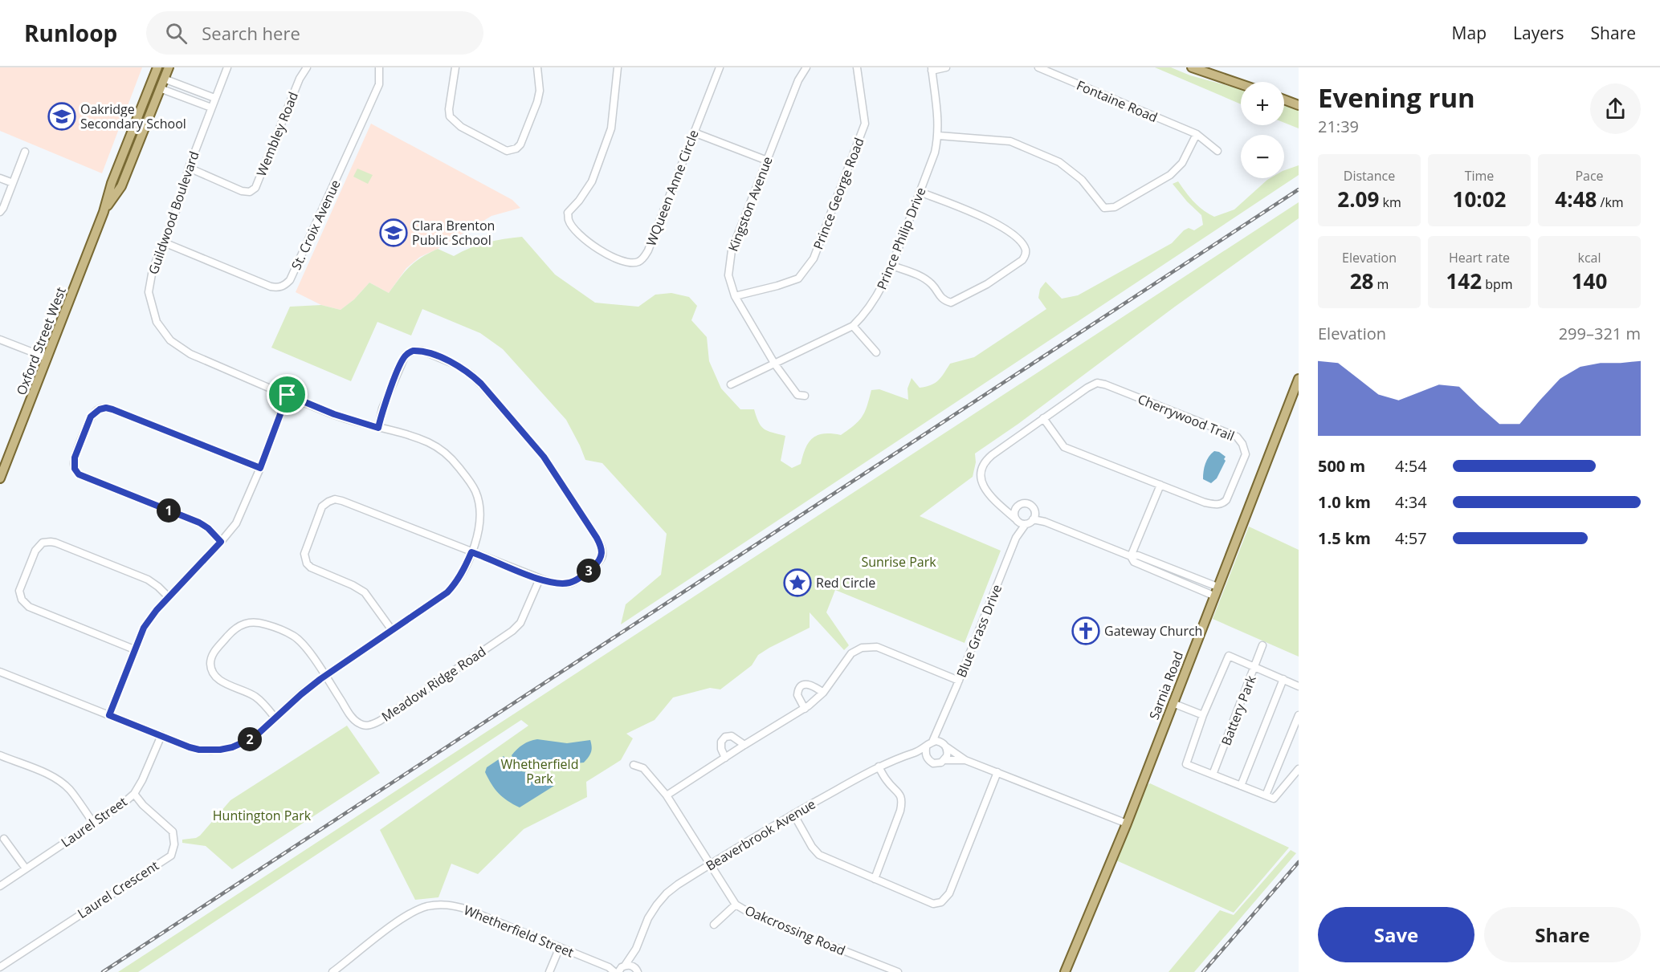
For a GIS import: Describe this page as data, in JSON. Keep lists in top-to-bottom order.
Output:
{
  "streets": {
    "main road": ["Oxford Street West", "Sarnia Road"],
    "street": [
      "Fontaine Road",
      "Wembley Road",
      "WQueen Anne Circle",
      "Prince George Road",
      "Kingston Avenue",
      "Guildwood Boulevard",
      "St. Croix Avenue",
      "Prince Philip Drive",
      "Cherrywood Trail",
      "Blue Grass Drive",
      "Meadow Ridge Road",
      "Battery Park",
      "Laurel Street",
      "Beaverbrook Avenue",
      "Laurel Crescent",
      "Oakcrossing Road",
      "Whetherfield Street"
    ]
  },
  "crossings": [
    ["Wembley Road", "Guildwood Boulevard"],
    ["Prince George Road", "Kingston Avenue"],
    ["Kingston Avenue", "Prince Philip Drive"],
    ["Guildwood Boulevard", "St. Croix Avenue"],
    ["Guildwood Boulevard", "Meadow Ridge Road"],
    ["Guildwood Boulevard", "Laurel Street"],
    ["Cherrywood Trail", "Blue Grass Drive"],
    ["Blue Grass Drive", "Beaverbrook Avenue"],
    ["Laurel Street", "Laurel Crescent"],
    ["Beaverbrook Avenue", "Oakcrossing Road"],
    ["Beaverbrook Avenue", "Whetherfield Street"]
  ],
  "parks": ["Sunrise Park", "Whetherfield Park", "Huntington Park"],
  "places": {
    "school or university": ["Oakridge Secondary School", "Clara Brenton Public School"],
    "place": ["Red Circle"],
    "church": ["Gateway Church"]
  },
  "page": {
    "header": "Runloop",
    "search": "Search here",
    "nav": ["Map", "Layers", "Share"],
    "heading": ["Evening run", "21:39"],
    "map_buttons": ["+", "−"],
    "stats": [
      ["Distance", "2.09 km"],
      ["Time", "10:02"],
      ["Pace", "4:48 /km"],
      ["Elevation", "28 m"],
      ["Heart rate", "142 bpm"],
      ["kcal", "140"]
    ],
    "chart": ["Elevation", "299–321 m"],
    "list": [
      {
        "name": "500 m",
        "note": "4:54"
      },
      {
        "name": "1.0 km",
        "note": "4:34"
      },
      {
        "name": "1.5 km",
        "note": "4:57"
      }
    ],
    "pins": ["1", "3", "2"],
    "buttons": ["Save", "Share"]
  }
}
